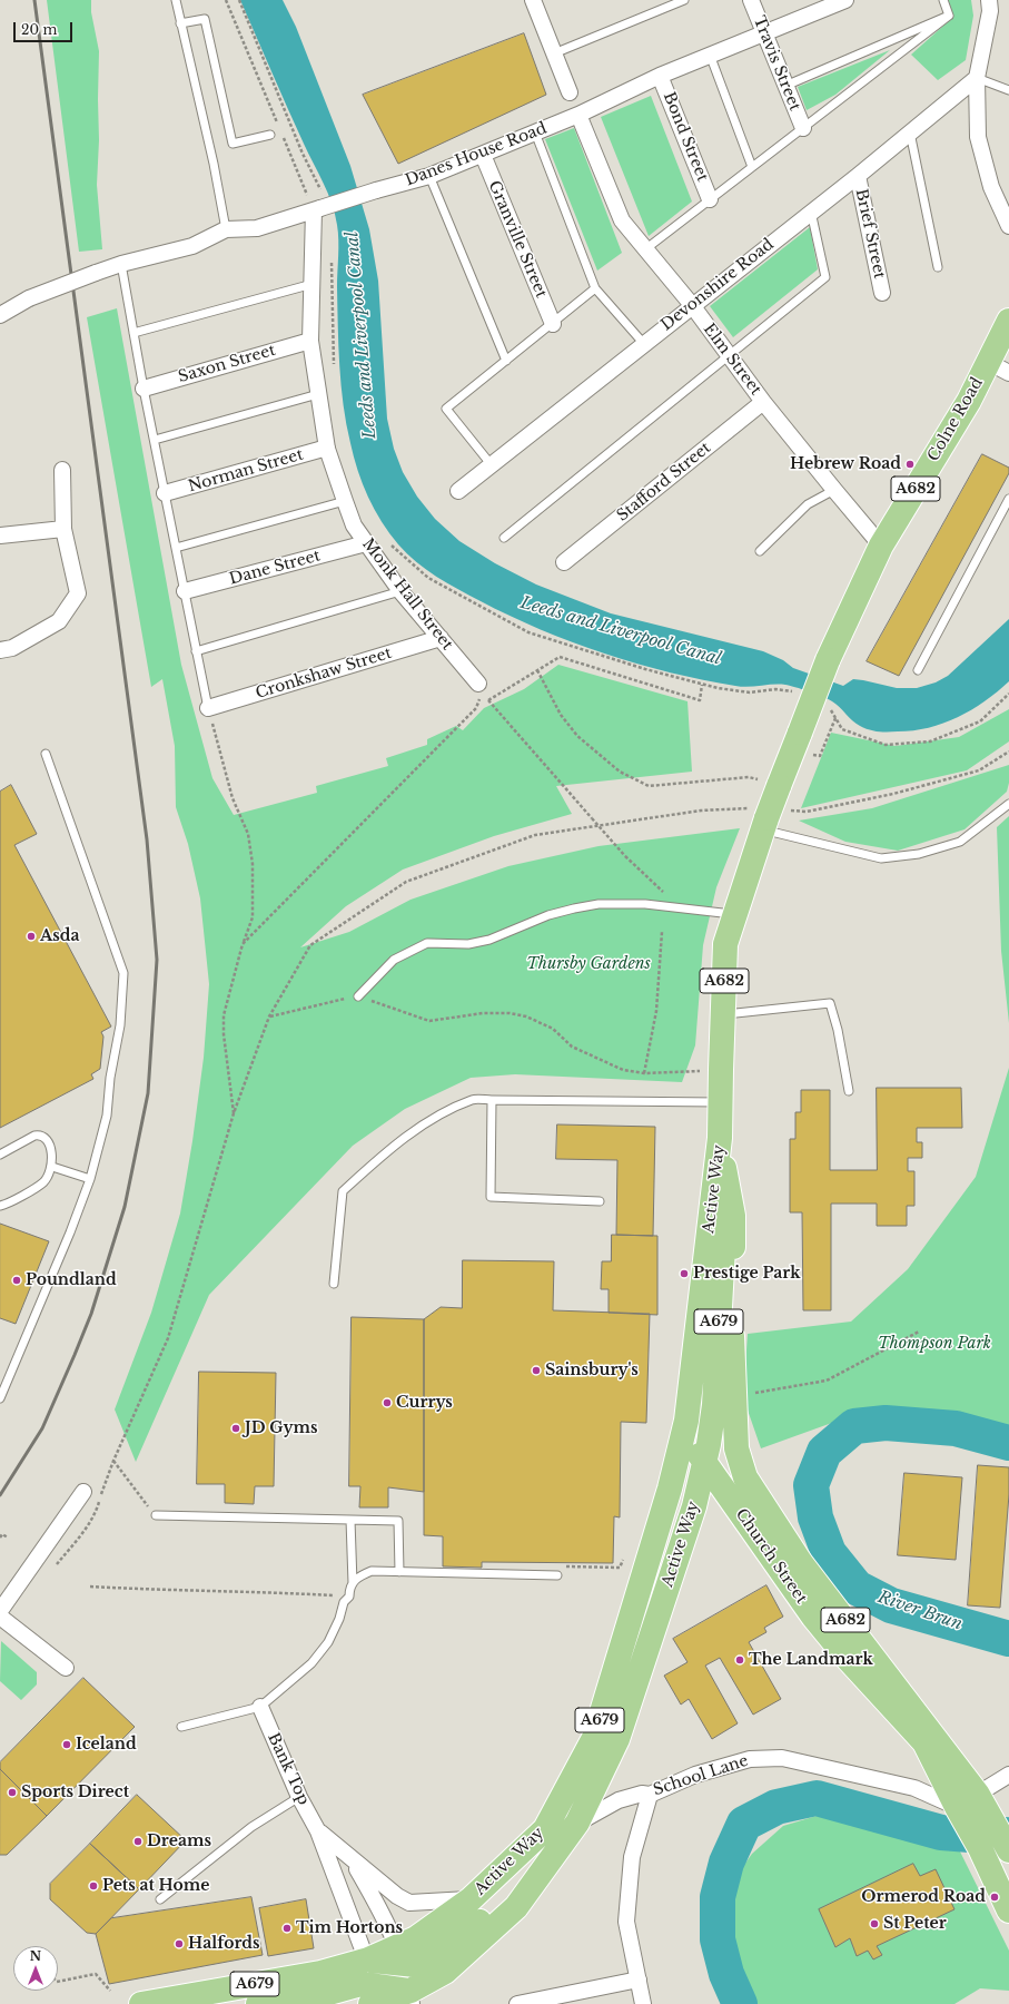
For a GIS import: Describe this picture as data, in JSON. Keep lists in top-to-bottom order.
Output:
{
  "streets": {
    "main road": [
      "Colne Road",
      "A682",
      "Active Way",
      "A679",
      "Church Street"
    ],
    "street": [
      "Travis Street",
      "Bond Street",
      "Danes House Road",
      "Brief Street",
      "Granville Street",
      "Devonshire Road",
      "Elm Street",
      "Saxon Street",
      "Norman Street",
      "Stafford Street",
      "Dane Street",
      "Monk Hall Street",
      "Cronkshaw Street",
      "Bank Top",
      "School Lane"
    ]
  },
  "crossings": [
    ["Travis Street", "Danes House Road"],
    ["Bond Street", "Danes House Road"],
    ["Danes House Road", "Granville Street"],
    ["Danes House Road", "Elm Street"],
    ["Danes House Road", "Monk Hall Street"],
    ["Brief Street", "Devonshire Road"],
    ["Devonshire Road", "Elm Street"],
    ["Elm Street", "Colne Road"],
    ["Elm Street", "Stafford Street"],
    ["Saxon Street", "Monk Hall Street"],
    ["Colne Road", "A682"],
    ["Norman Street", "Monk Hall Street"],
    ["A682", "Active Way"],
    ["Dane Street", "Monk Hall Street"],
    ["Monk Hall Street", "Cronkshaw Street"],
    ["Active Way", "A679"],
    ["Active Way", "Church Street"],
    ["Active Way", "Bank Top"],
    ["Active Way", "School Lane"],
    ["A679", "Bank Top"],
    ["Church Street", "School Lane"]
  ],
  "water": ["Leeds and Liverpool Canal", "River Brun"],
  "parks": ["Thursby Gardens", "Thompson Park"],
  "places": [
    "Hebrew Road",
    "Asda",
    "Prestige Park",
    "Poundland",
    "Sainsbury's",
    "Currys",
    "JD Gyms",
    "The Landmark",
    "Iceland",
    "Sports Direct",
    "Dreams",
    "Pets at Home",
    "Ormerod Road",
    "St Peter",
    "Tim Hortons",
    "Halfords"
  ],
  "scale_bar": "20 m",
  "north": "top"
}
